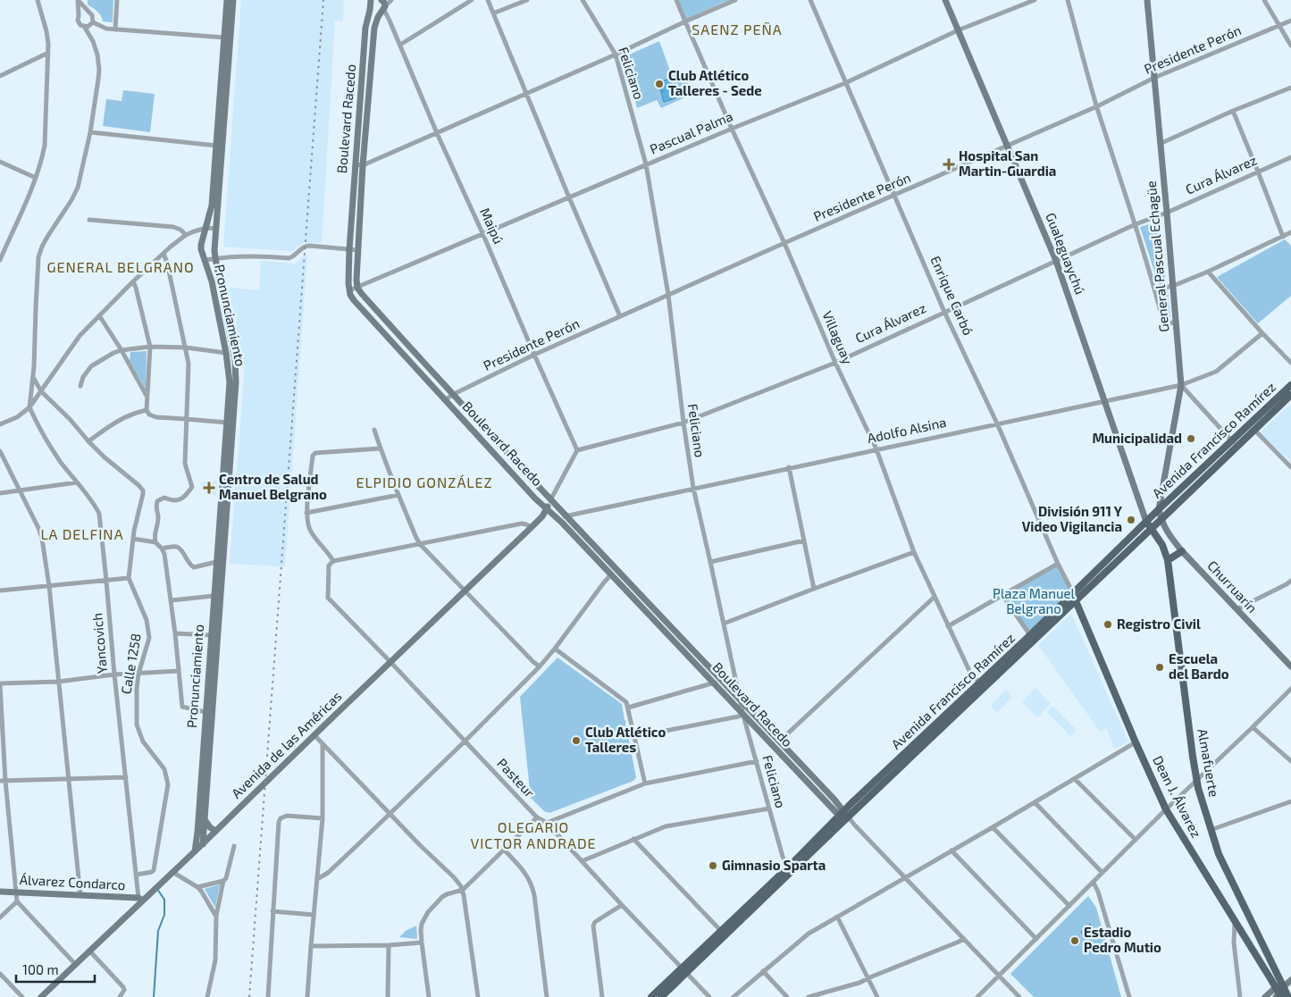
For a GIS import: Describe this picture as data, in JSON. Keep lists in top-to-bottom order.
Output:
{
  "streets": {
    "main road": [
      "Boulevard Racedo",
      "Gualeguaychú",
      "General Pascual Echagüe",
      "Pronunciamiento",
      "Adolfo Alsina",
      "Avenida Francisco Ramírez",
      "Churruarín",
      "Avenida de las Américas",
      "Almafuerte",
      "Dean J. Álvarez",
      "Álvarez Condarco"
    ],
    "street": [
      "Presidente Perón",
      "Feliciano",
      "Pascual Palma",
      "Cura Álvarez",
      "Maipú",
      "Enrique Carbó",
      "Villaguay",
      "Yancovich",
      "Calle 1258",
      "Pasteur"
    ]
  },
  "crossings": [
    ["Presidente Perón", "Feliciano"],
    ["Presidente Perón", "Boulevard Racedo"],
    ["Presidente Perón", "Maipú"],
    ["Presidente Perón", "Gualeguaychú"],
    ["Presidente Perón", "General Pascual Echagüe"],
    ["Presidente Perón", "Enrique Carbó"],
    ["Presidente Perón", "Villaguay"],
    ["Feliciano", "Boulevard Racedo"],
    ["Feliciano", "Pascual Palma"],
    ["Feliciano", "Cura Álvarez"],
    ["Feliciano", "Adolfo Alsina"],
    ["Feliciano", "Avenida Francisco Ramírez"],
    ["Boulevard Racedo", "Pascual Palma"],
    ["Boulevard Racedo", "Maipú"],
    ["Boulevard Racedo", "Adolfo Alsina"],
    ["Boulevard Racedo", "Avenida Francisco Ramírez"],
    ["Boulevard Racedo", "Avenida de las Américas"],
    ["Pascual Palma", "Maipú"],
    ["Pascual Palma", "Gualeguaychú"],
    ["Pascual Palma", "Enrique Carbó"],
    ["Pascual Palma", "Villaguay"],
    ["Cura Álvarez", "Maipú"],
    ["Cura Álvarez", "Gualeguaychú"],
    ["Cura Álvarez", "General Pascual Echagüe"],
    ["Cura Álvarez", "Enrique Carbó"],
    ["Cura Álvarez", "Villaguay"],
    ["Gualeguaychú", "Adolfo Alsina"],
    ["Gualeguaychú", "Avenida Francisco Ramírez"],
    ["Gualeguaychú", "Almafuerte"],
    ["General Pascual Echagüe", "Adolfo Alsina"],
    ["General Pascual Echagüe", "Avenida Francisco Ramírez"],
    ["General Pascual Echagüe", "Churruarín"],
    ["Enrique Carbó", "Adolfo Alsina"],
    ["Enrique Carbó", "Avenida Francisco Ramírez"],
    ["Enrique Carbó", "Dean J. Álvarez"],
    ["Pronunciamiento", "Avenida de las Américas"],
    ["Villaguay", "Adolfo Alsina"],
    ["Villaguay", "Avenida Francisco Ramírez"],
    ["Adolfo Alsina", "Avenida de las Américas"],
    ["Avenida Francisco Ramírez", "Churruarín"],
    ["Avenida Francisco Ramírez", "Almafuerte"],
    ["Avenida Francisco Ramírez", "Pasteur"],
    ["Avenida Francisco Ramírez", "Dean J. Álvarez"],
    ["Yancovich", "Calle 1258"],
    ["Yancovich", "Avenida de las Américas"],
    ["Yancovich", "Álvarez Condarco"],
    ["Avenida de las Américas", "Pasteur"],
    ["Avenida de las Américas", "Álvarez Condarco"],
    ["Almafuerte", "Dean J. Álvarez"]
  ],
  "districts": [
    "SAENZ PEÑA",
    "GENERAL BELGRANO",
    "ELPIDIO GONZÁLEZ",
    "LA DELFINA",
    "OLEGARIO VICTOR ANDRADE"
  ],
  "parks": ["Plaza Manuel Belgrano"],
  "places": {
    "other": [
      "Club Atlético Talleres - Sede",
      "Municipalidad",
      "División 911 Y Video Vigilancia",
      "Registro Civil",
      "Escuela del Bardo",
      "Club Atlético Talleres",
      "Gimnasio Sparta",
      "Estadio Pedro Mutio"
    ],
    "health": ["Hospital San Martin-Guardia", "Centro de Salud Manuel Belgrano"]
  },
  "scale_bar": "100 m"
}
